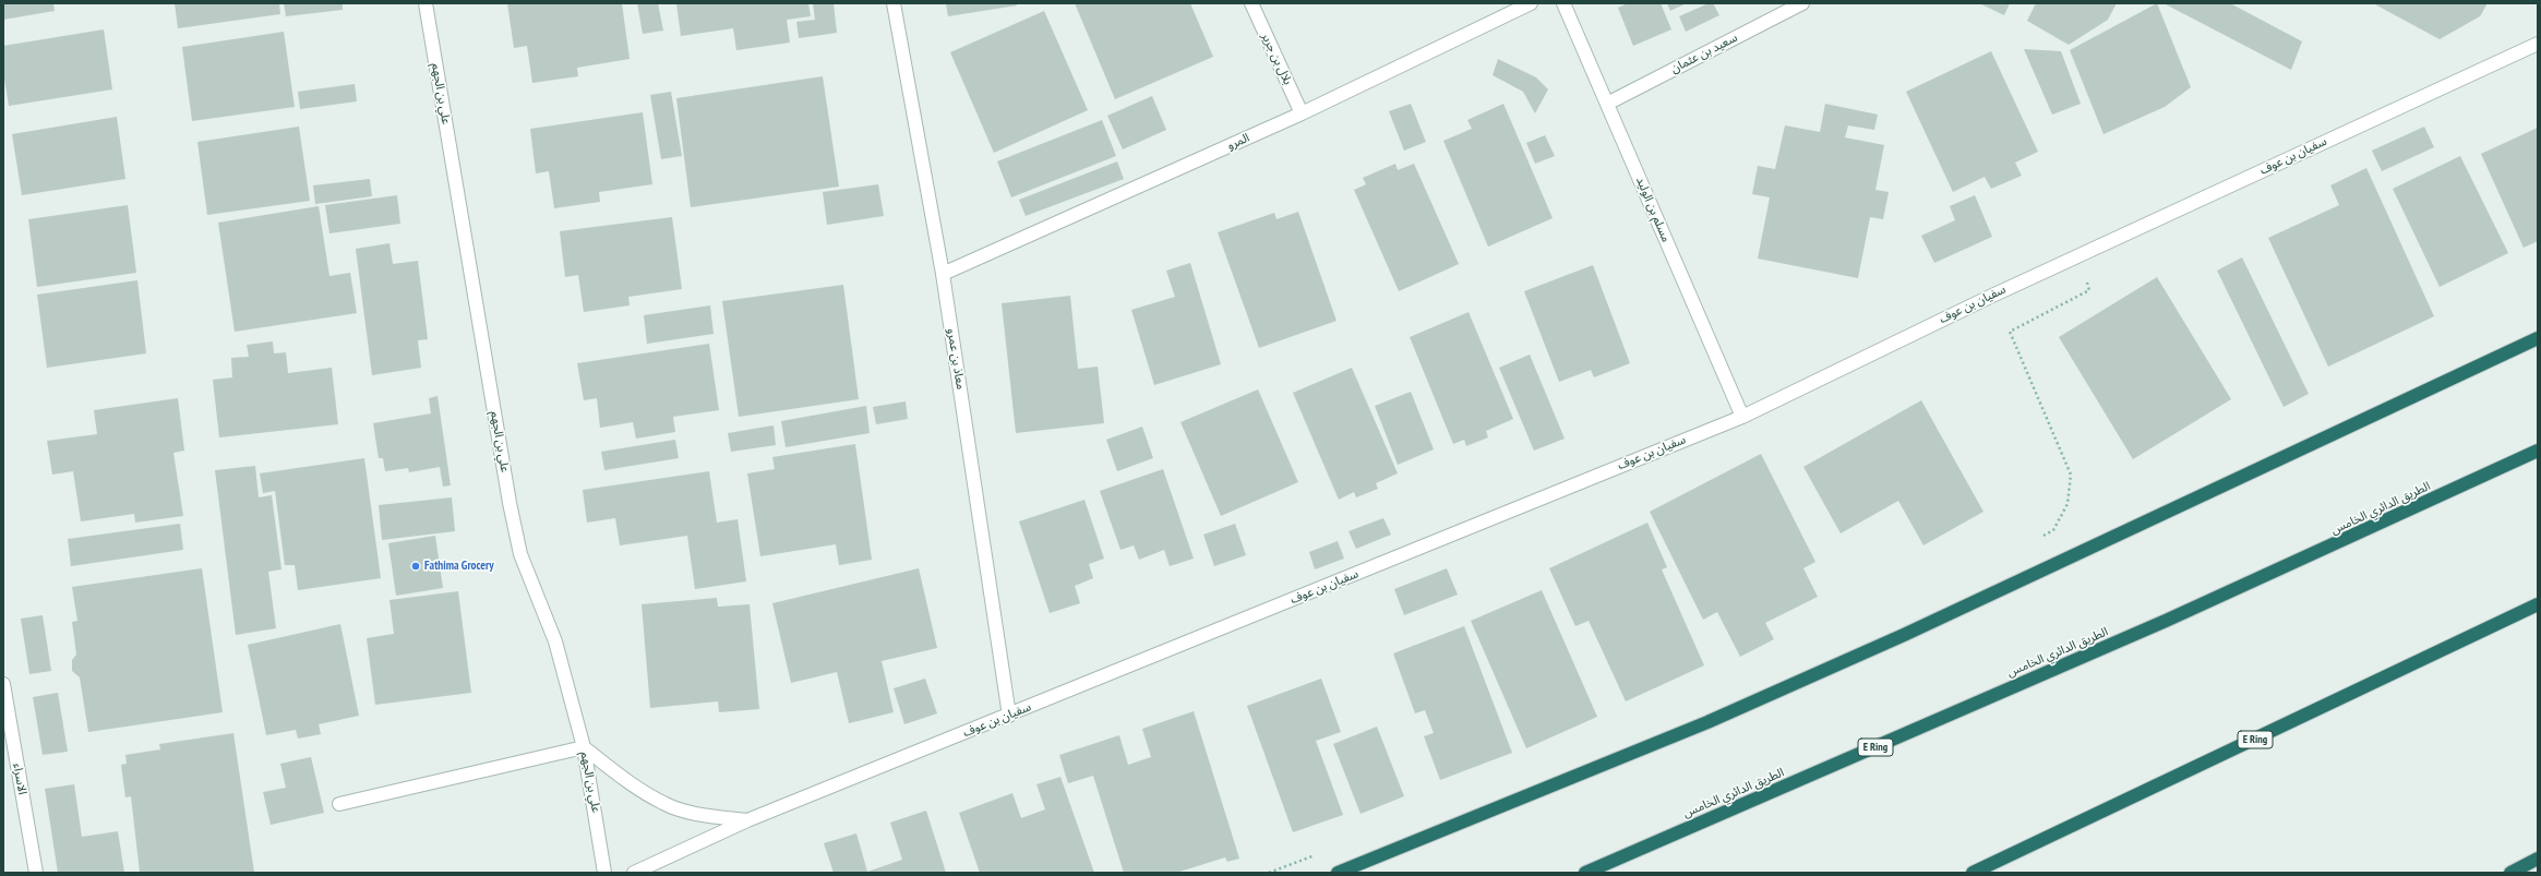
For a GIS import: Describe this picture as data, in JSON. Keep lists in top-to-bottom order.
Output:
{
  "streets": {
    "highway": ["الطريق الدائري الخامس", "E Ring"],
    "street": [
      "سعيد بن عثمان",
      "بلال بن جرير",
      "علي بن الجهم",
      "المرو",
      "سفيان بن عوف",
      "مسلم بن الوليد",
      "معاذ بن عمرو",
      "الاسراء"
    ]
  },
  "crossings": [
    ["سعيد بن عثمان", "مسلم بن الوليد"],
    ["بلال بن جرير", "المرو"],
    ["علي بن الجهم", "سفيان بن عوف"],
    ["المرو", "معاذ بن عمرو"],
    ["سفيان بن عوف", "مسلم بن الوليد"],
    ["سفيان بن عوف", "معاذ بن عمرو"]
  ],
  "places": ["Fathima Grocery"]
}
